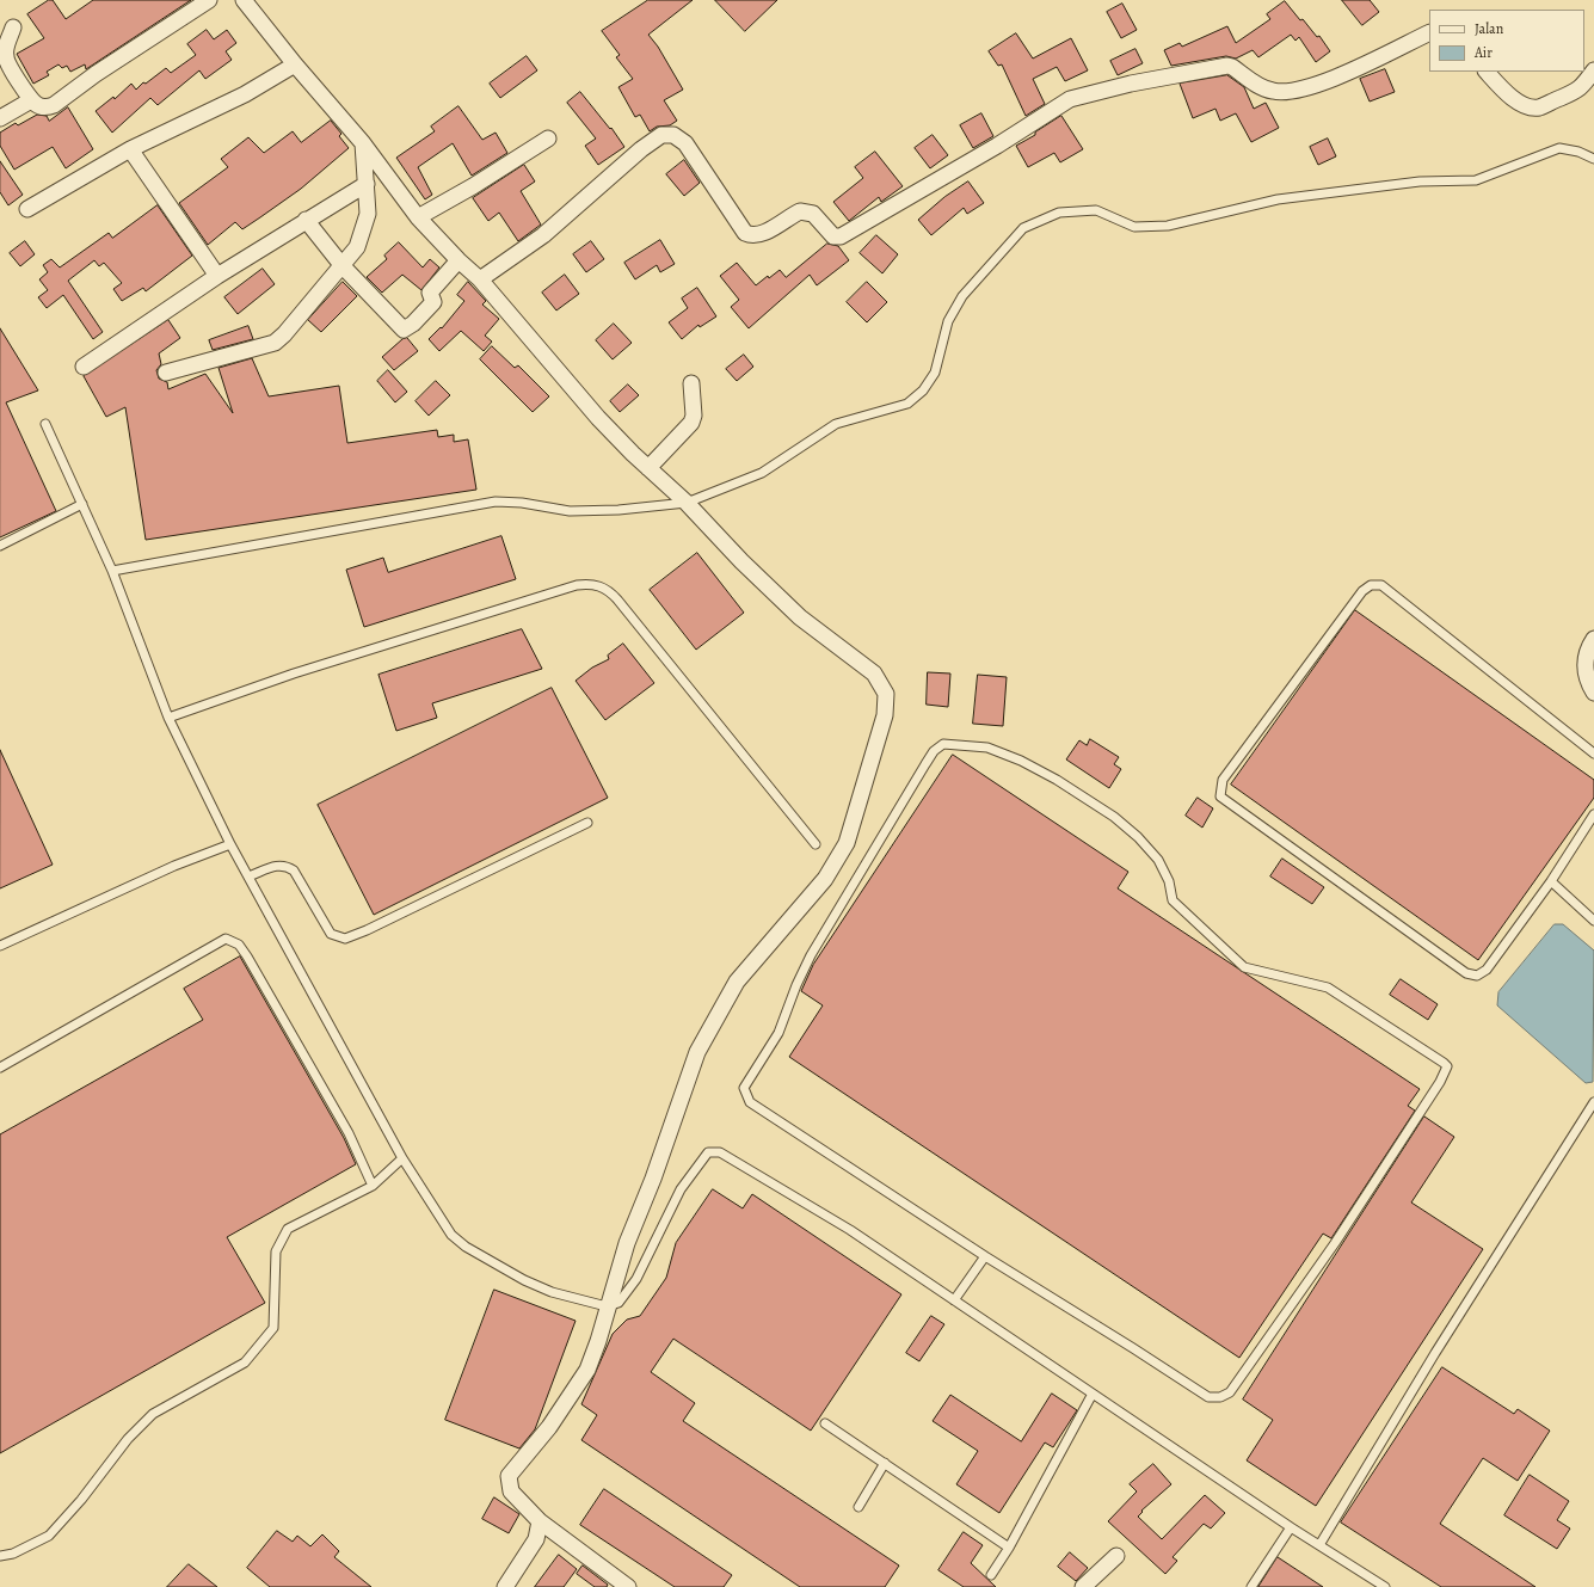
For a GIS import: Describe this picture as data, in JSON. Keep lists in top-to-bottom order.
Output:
{
  "legend": ["Jalan", "Air"]
}
